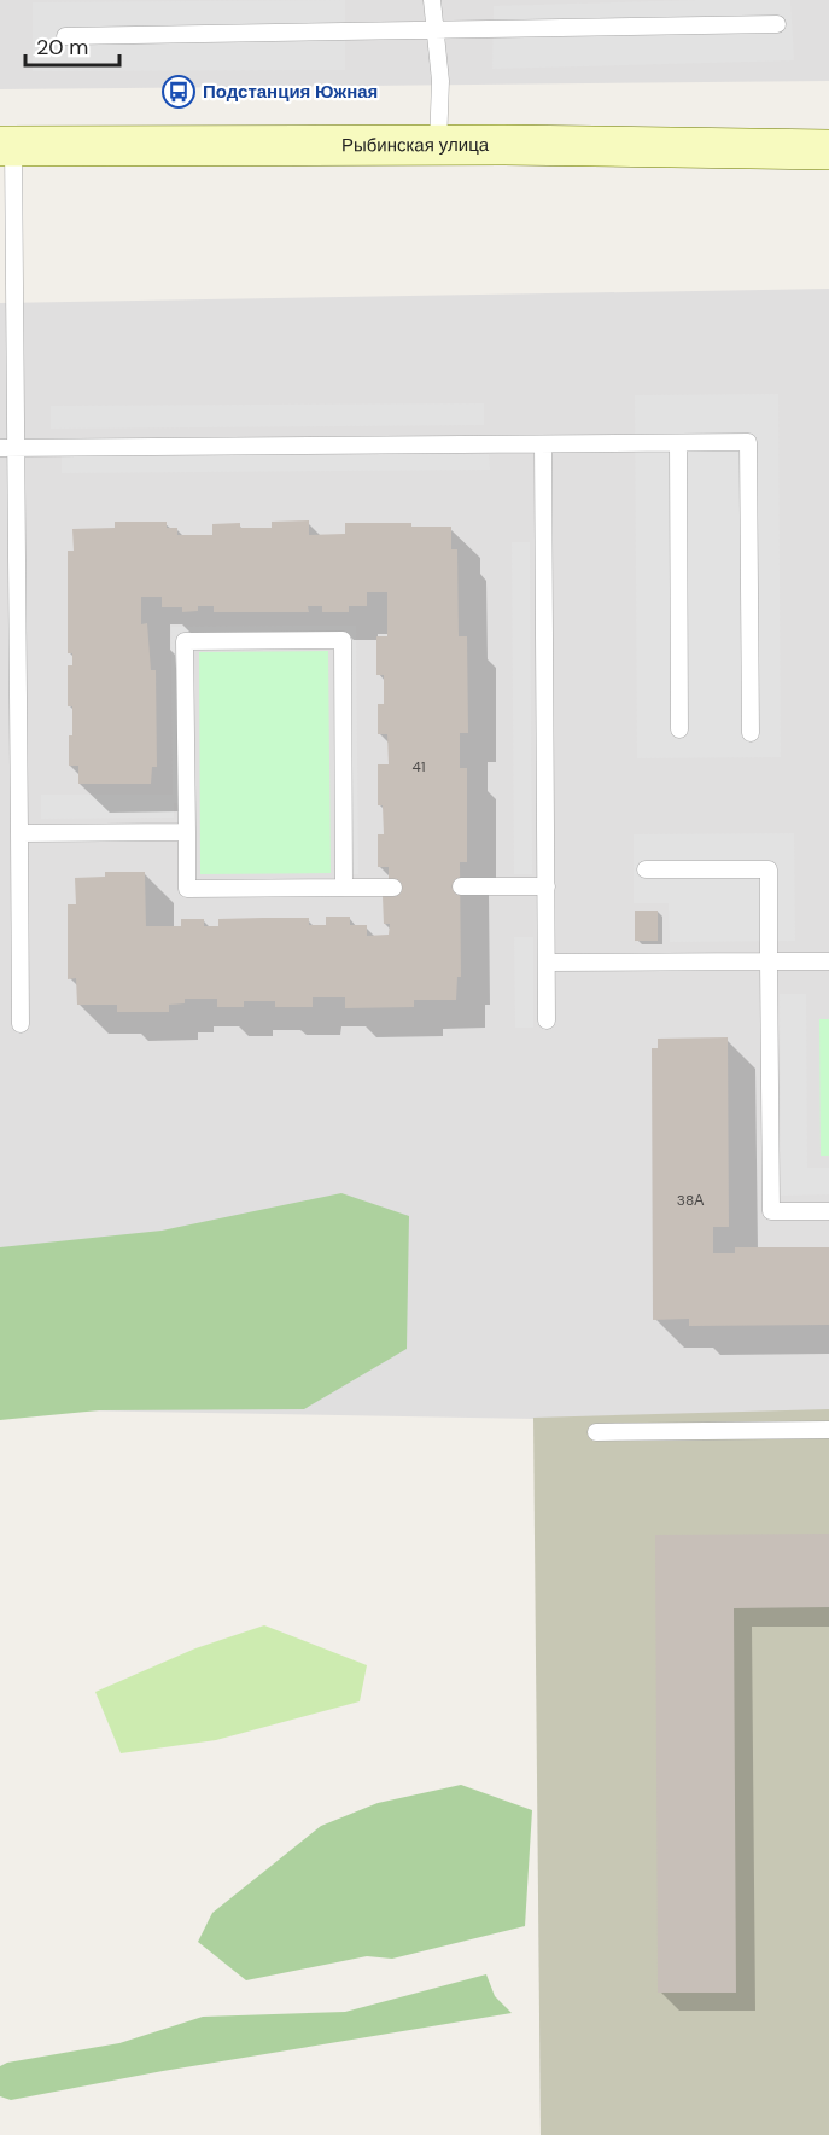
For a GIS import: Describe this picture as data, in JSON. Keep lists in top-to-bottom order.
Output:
{
  "streets": {
    "main road": ["Рыбинская улица"]
  },
  "places": {
    "bus stop": ["Подстанция Южная"]
  },
  "house_numbers": ["41", "38А"],
  "scale_bar": "20 m"
}
